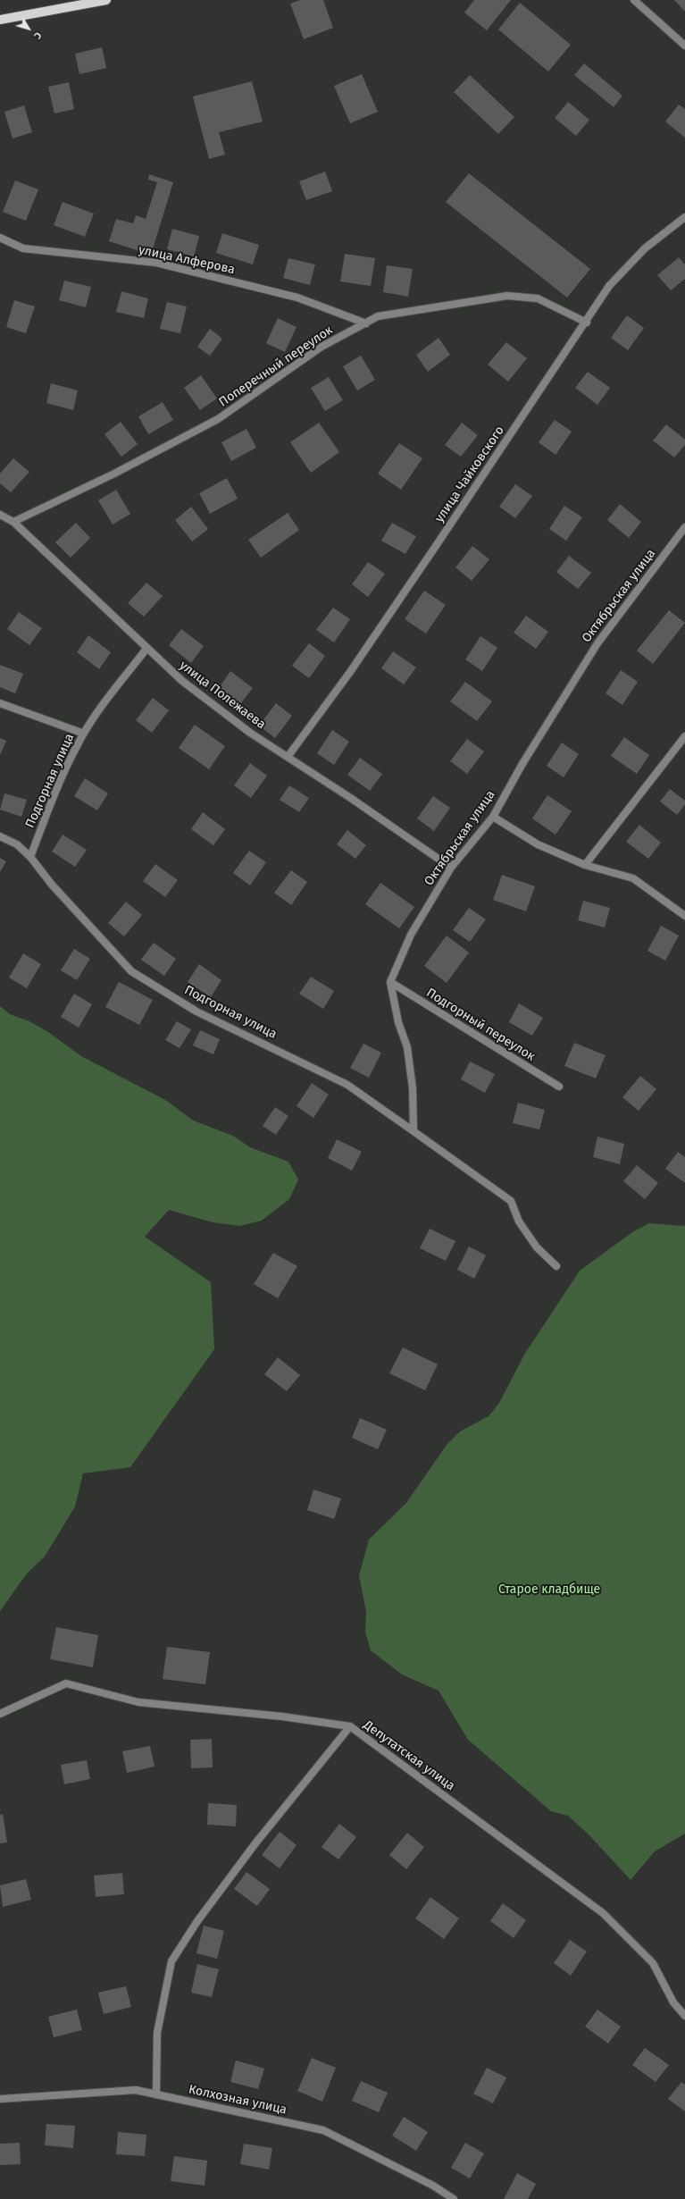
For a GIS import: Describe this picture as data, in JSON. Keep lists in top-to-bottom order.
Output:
{
  "streets": {
    "street": [
      "улица Алферова",
      "Поперечный переулок",
      "улица Чайковского",
      "Октябрьская улица",
      "улица Полежаева",
      "Подгорная улица",
      "Подгорный переулок",
      "Депутатская улица",
      "Колхозная улица"
    ]
  },
  "crossings": [
    ["улица Алферова", "Поперечный переулок"],
    ["Поперечный переулок", "улица Чайковского"],
    ["Поперечный переулок", "улица Полежаева"],
    ["улица Чайковского", "улица Полежаева"],
    ["Октябрьская улица", "улица Полежаева"],
    ["Октябрьская улица", "Подгорный переулок"],
    ["улица Полежаева", "Подгорная улица"]
  ],
  "parks": ["Старое кладбище"],
  "north": "bottom right"
}
